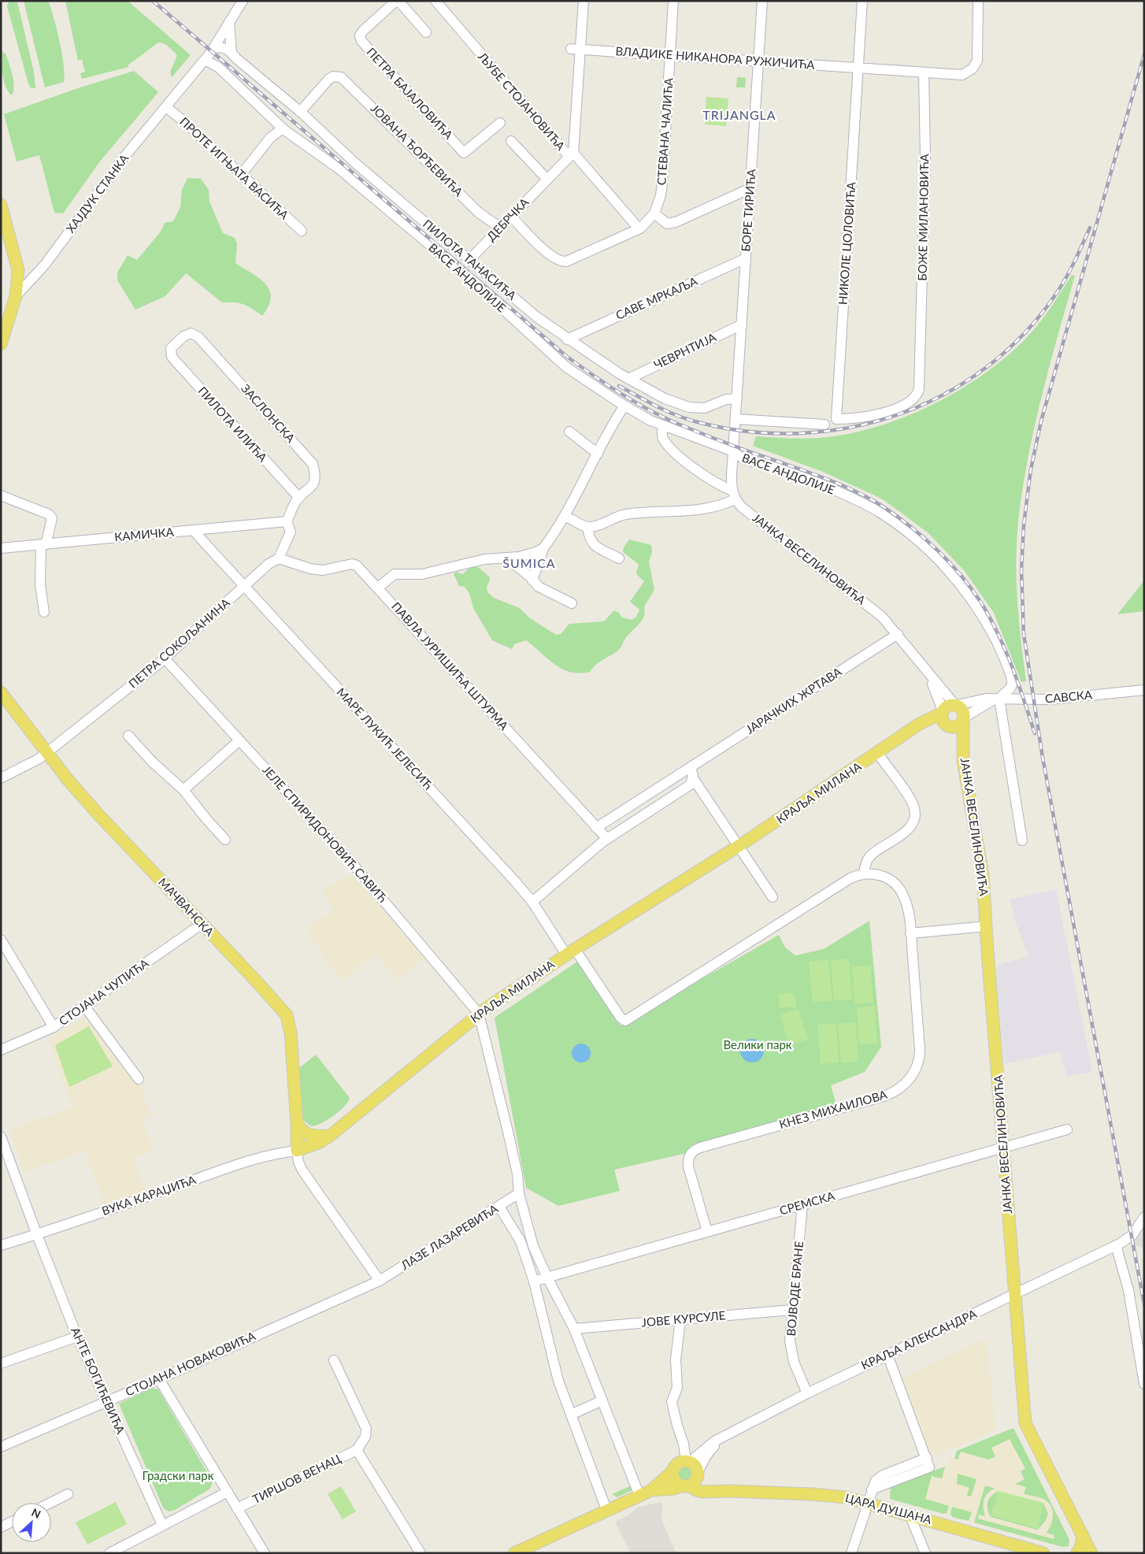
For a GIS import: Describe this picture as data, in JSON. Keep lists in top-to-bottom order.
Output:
{
  "streets": {
    "main road": [
      "ХАЈДУК СТАНКА",
      "ЈАНКА ВЕСЕЛИНОВИЋА",
      "КРАЉА МИЛАНА",
      "МАЧВАНСКА",
      "ЦАРА ДУШАНА"
    ],
    "street": [
      "ВЛАДИКЕ НИКАНОРА РУЖИЧИЋА",
      "ПЕТРА БАЈАЛОВИЋА",
      "ЉУБЕ СТОЈАНОВИЋА",
      "СТЕВАНА ЧАЛИЋА",
      "ЈОВАНА ЂОРЂЕВИЋА",
      "ПРОТЕ ИГЊАТА ВАСИЋА",
      "БОРЕ ТИРИЋА",
      "БОЖЕ МИЛАНОВИЋА",
      "ДЕБРЧКА",
      "НИКОЛЕ ЦОЛОВИЋА",
      "ПИЛОТА ТАНАСИЋА",
      "ВАСЕ АНДОЛИЈЕ",
      "САВЕ МРКАЉА",
      "ЧЕВРНТИЈА",
      "ЗАСЛОНСКА",
      "ПИЛОТА ИЛИЋА",
      "КАМИЧКА",
      "ПЕТРА СОКОЉАНИНА",
      "ПАВЛА ЈУРИШИЋА ШТУРМА",
      "САВСКА",
      "ЈАРАЧКИХ ЖРТАВА",
      "МАРЕ ЛУКИЋ ЈЕЛЕСИЋ",
      "ЈЕЛЕ СПИРИДОНОВИЋ САВИЋ",
      "СТОЈАНА ЧУПИЋА",
      "КНЕЗ МИХАИЛОВА",
      "ВУКА КАРАЏИЋА",
      "СРЕМСКА",
      "ЛАЗЕ ЛАЗАРЕВИЋА",
      "ВОЈВОДЕ БРАНЕ",
      "ЈОВЕ КУРСУЛЕ",
      "КРАЉА АЛЕКСАНДРА",
      "СТОЈАНА НОВАКОВИЋА",
      "АНТЕ БОГИЋЕВИЋА",
      "ТИРШОВ ВЕНАЦ"
    ]
  },
  "crossings": [
    ["ВЛАДИКЕ НИКАНОРА РУЖИЧИЋА", "СТЕВАНА ЧАЛИЋА"],
    ["ВЛАДИКЕ НИКАНОРА РУЖИЧИЋА", "БОРЕ ТИРИЋА"],
    ["ВЛАДИКЕ НИКАНОРА РУЖИЧИЋА", "НИКОЛЕ ЦОЛОВИЋА"],
    ["ЉУБЕ СТОЈАНОВИЋА", "ДЕБРЧКА"],
    ["ЈОВАНА ЂОРЂЕВИЋА", "ДЕБРЧКА"],
    ["ЈОВАНА ЂОРЂЕВИЋА", "ПИЛОТА ТАНАСИЋА"],
    ["ПРОТЕ ИГЊАТА ВАСИЋА", "ХАЈДУК СТАНКА"],
    ["ХАЈДУК СТАНКА", "ПИЛОТА ТАНАСИЋА"],
    ["ХАЈДУК СТАНКА", "ВАСЕ АНДОЛИЈЕ"],
    ["БОРЕ ТИРИЋА", "ПИЛОТА ТАНАСИЋА"],
    ["БОРЕ ТИРИЋА", "ВАСЕ АНДОЛИЈЕ"],
    ["БОРЕ ТИРИЋА", "САВЕ МРКАЉА"],
    ["БОРЕ ТИРИЋА", "ЧЕВРНТИЈА"],
    ["БОЖЕ МИЛАНОВИЋА", "НИКОЛЕ ЦОЛОВИЋА"],
    ["ДЕБРЧКА", "ПИЛОТА ТАНАСИЋА"],
    ["ПИЛОТА ТАНАСИЋА", "ВАСЕ АНДОЛИЈЕ"],
    ["ПИЛОТА ТАНАСИЋА", "САВЕ МРКАЉА"],
    ["ПИЛОТА ТАНАСИЋА", "ЧЕВРНТИЈА"],
    ["ВАСЕ АНДОЛИЈЕ", "САВСКА"],
    ["ЗАСЛОНСКА", "ПИЛОТА ИЛИЋА"],
    ["ЗАСЛОНСКА", "КАМИЧКА"],
    ["КАМИЧКА", "МАРЕ ЛУКИЋ ЈЕЛЕСИЋ"],
    ["ЈАНКА ВЕСЕЛИНОВИЋА", "САВСКА"],
    ["ЈАНКА ВЕСЕЛИНОВИЋА", "ЈАРАЧКИХ ЖРТАВА"],
    ["ЈАНКА ВЕСЕЛИНОВИЋА", "КРАЉА МИЛАНА"],
    ["ЈАНКА ВЕСЕЛИНОВИЋА", "СРЕМСКА"],
    ["ЈАНКА ВЕСЕЛИНОВИЋА", "КРАЉА АЛЕКСАНДРА"],
    ["ПЕТРА СОКОЉАНИНА", "ПАВЛА ЈУРИШИЋА ШТУРМА"],
    ["ПЕТРА СОКОЉАНИНА", "МАРЕ ЛУКИЋ ЈЕЛЕСИЋ"],
    ["ПЕТРА СОКОЉАНИНА", "ЈЕЛЕ СПИРИДОНОВИЋ САВИЋ"],
    ["ПЕТРА СОКОЉАНИНА", "МАЧВАНСКА"],
    ["ПАВЛА ЈУРИШИЋА ШТУРМА", "ЈАРАЧКИХ ЖРТАВА"],
    ["САВСКА", "КРАЉА МИЛАНА"],
    ["МАРЕ ЛУКИЋ ЈЕЛЕСИЋ", "КРАЉА МИЛАНА"],
    ["КРАЉА МИЛАНА", "ЈЕЛЕ СПИРИДОНОВИЋ САВИЋ"],
    ["КРАЉА МИЛАНА", "МАЧВАНСКА"],
    ["КРАЉА МИЛАНА", "ВУКА КАРАЏИЋА"],
    ["МАЧВАНСКА", "СТОЈАНА ЧУПИЋА"],
    ["МАЧВАНСКА", "ВУКА КАРАЏИЋА"],
    ["КНЕЗ МИХАИЛОВА", "СРЕМСКА"],
    ["ВУКА КАРАЏИЋА", "АНТЕ БОГИЋЕВИЋА"],
    ["СРЕМСКА", "ВОЈВОДЕ БРАНЕ"],
    ["ЛАЗЕ ЛАЗАРЕВИЋА", "СТОЈАНА НОВАКОВИЋА"],
    ["ВОЈВОДЕ БРАНЕ", "ЈОВЕ КУРСУЛЕ"],
    ["ВОЈВОДЕ БРАНЕ", "КРАЉА АЛЕКСАНДРА"],
    ["КРАЉА АЛЕКСАНДРА", "ЦАРА ДУШАНА"],
    ["СТОЈАНА НОВАКОВИЋА", "АНТЕ БОГИЋЕВИЋА"]
  ],
  "districts": ["TRIJANGLA", "ŠUMICA"],
  "parks": ["Велики парк", "Градски парк"],
  "north": "top right"
}
